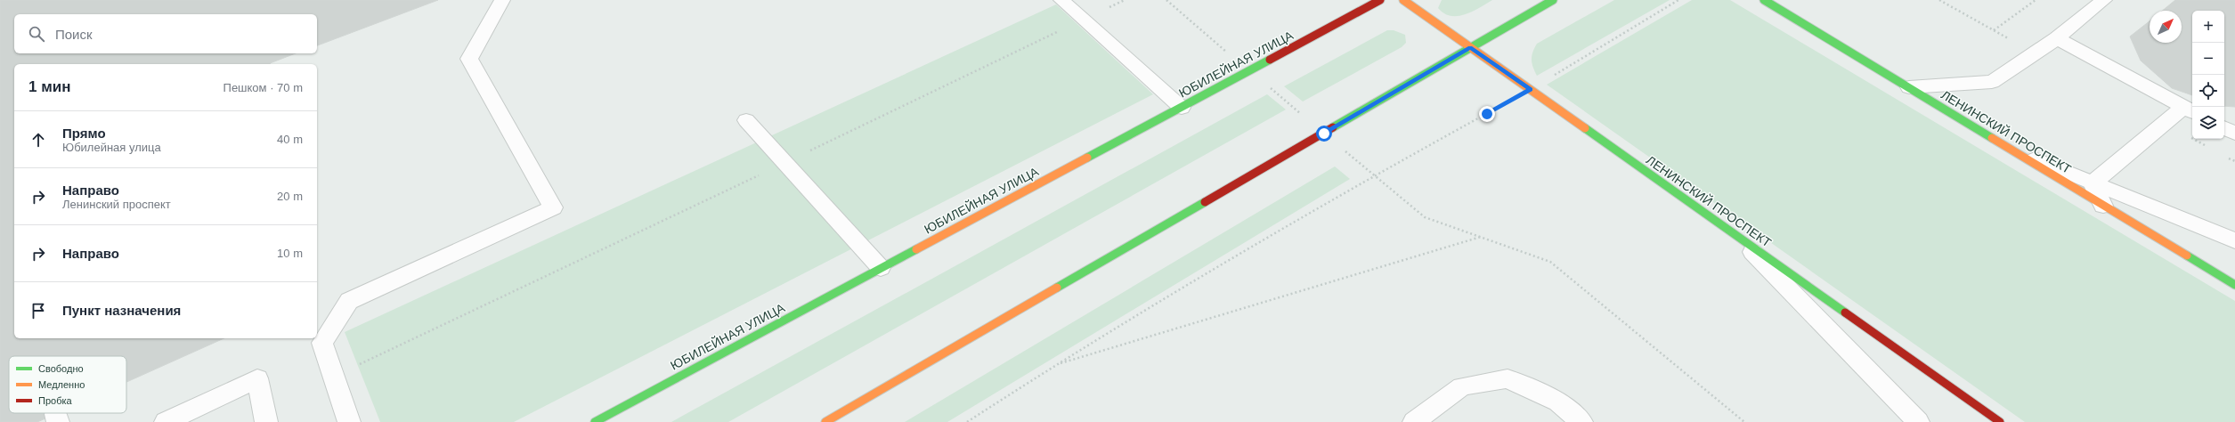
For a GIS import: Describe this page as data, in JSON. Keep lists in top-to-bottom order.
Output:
{
  "streets": {
    "main road": ["ЮБИЛЕЙНАЯ УЛИЦА", "ЛЕНИНСКИЙ ПРОСПЕКТ"]
  },
  "legend": ["Свободно", "Медленно", "Пробка"],
  "north": "top right",
  "page": {
    "map_buttons": ["+", "−"],
    "search": "Поиск",
    "heading": ["1 мин", "Пешком · 70 m"],
    "list": [
      ["Прямо", "Юбилейная улица", "40 m"],
      ["Направо", "Ленинский проспект", "20 m"],
      ["Направо", "10 m"],
      "Пункт назначения"
    ]
  }
}
